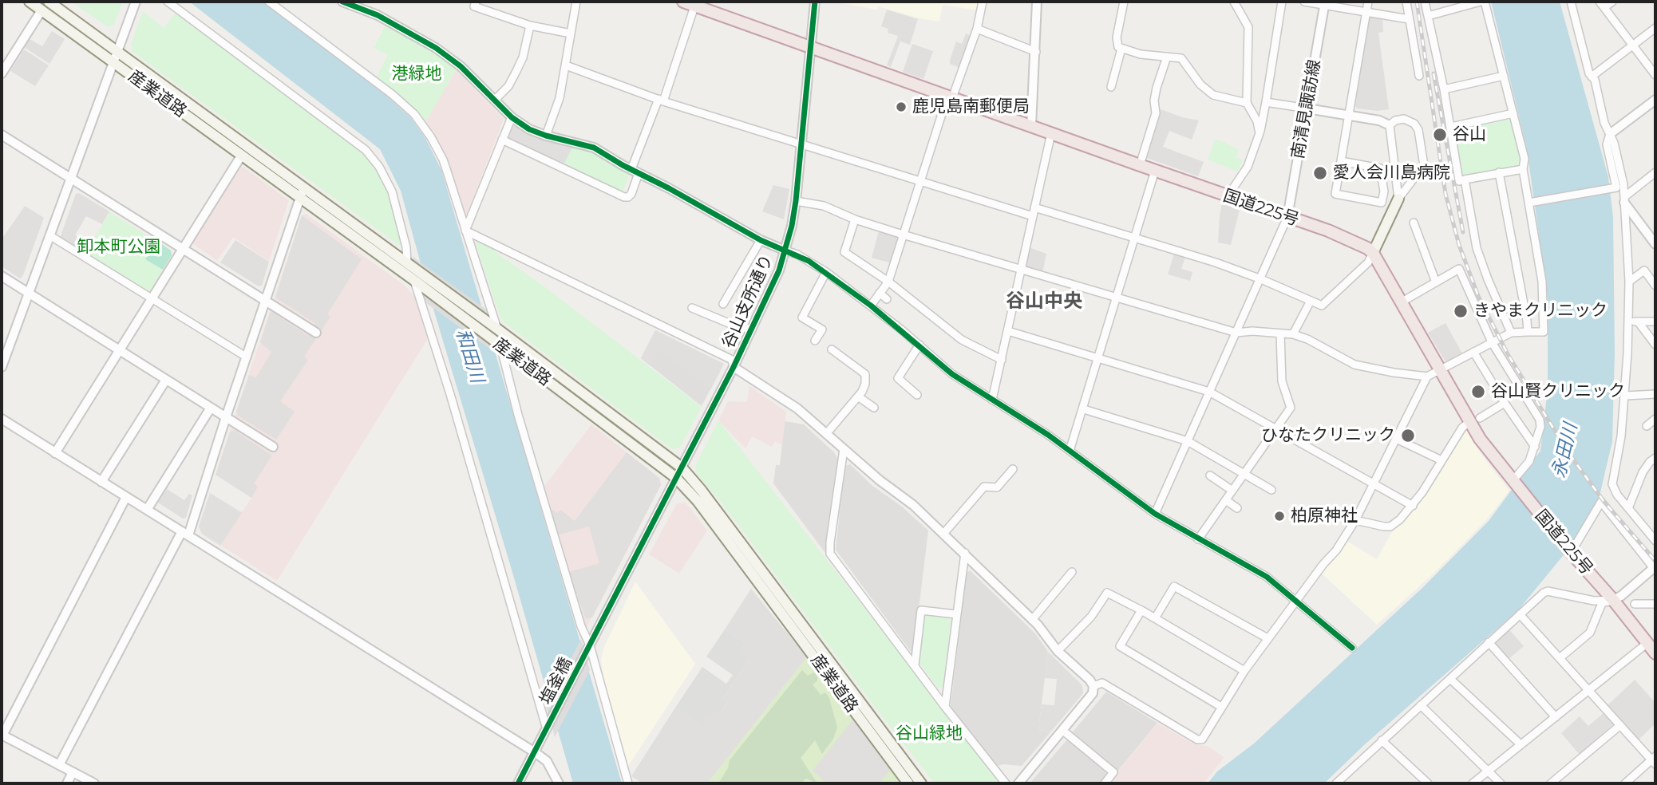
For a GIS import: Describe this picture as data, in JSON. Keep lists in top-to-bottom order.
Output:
{
  "streets": {
    "highway": ["国道225号"],
    "main road": ["産業道路"],
    "street": ["南清見諏訪線", "谷山支所通り", "塩釜橋"]
  },
  "crossings": [
    ["産業道路", "谷山支所通り"],
    ["産業道路", "塩釜橋"],
    ["南清見諏訪線", "国道225号"],
    ["国道225号", "谷山支所通り"],
    ["谷山支所通り", "塩釜橋"]
  ],
  "districts": ["谷山中央"],
  "water": ["和田川", "永田川"],
  "parks": ["港緑地", "卸本町公園", "谷山緑地"],
  "places": [
    "鹿児島南郵便局",
    "谷山",
    "愛人会川島病院",
    "きやまクリニック",
    "谷山賢クリニック",
    "ひなたクリニック",
    "柏原神社"
  ]
}
